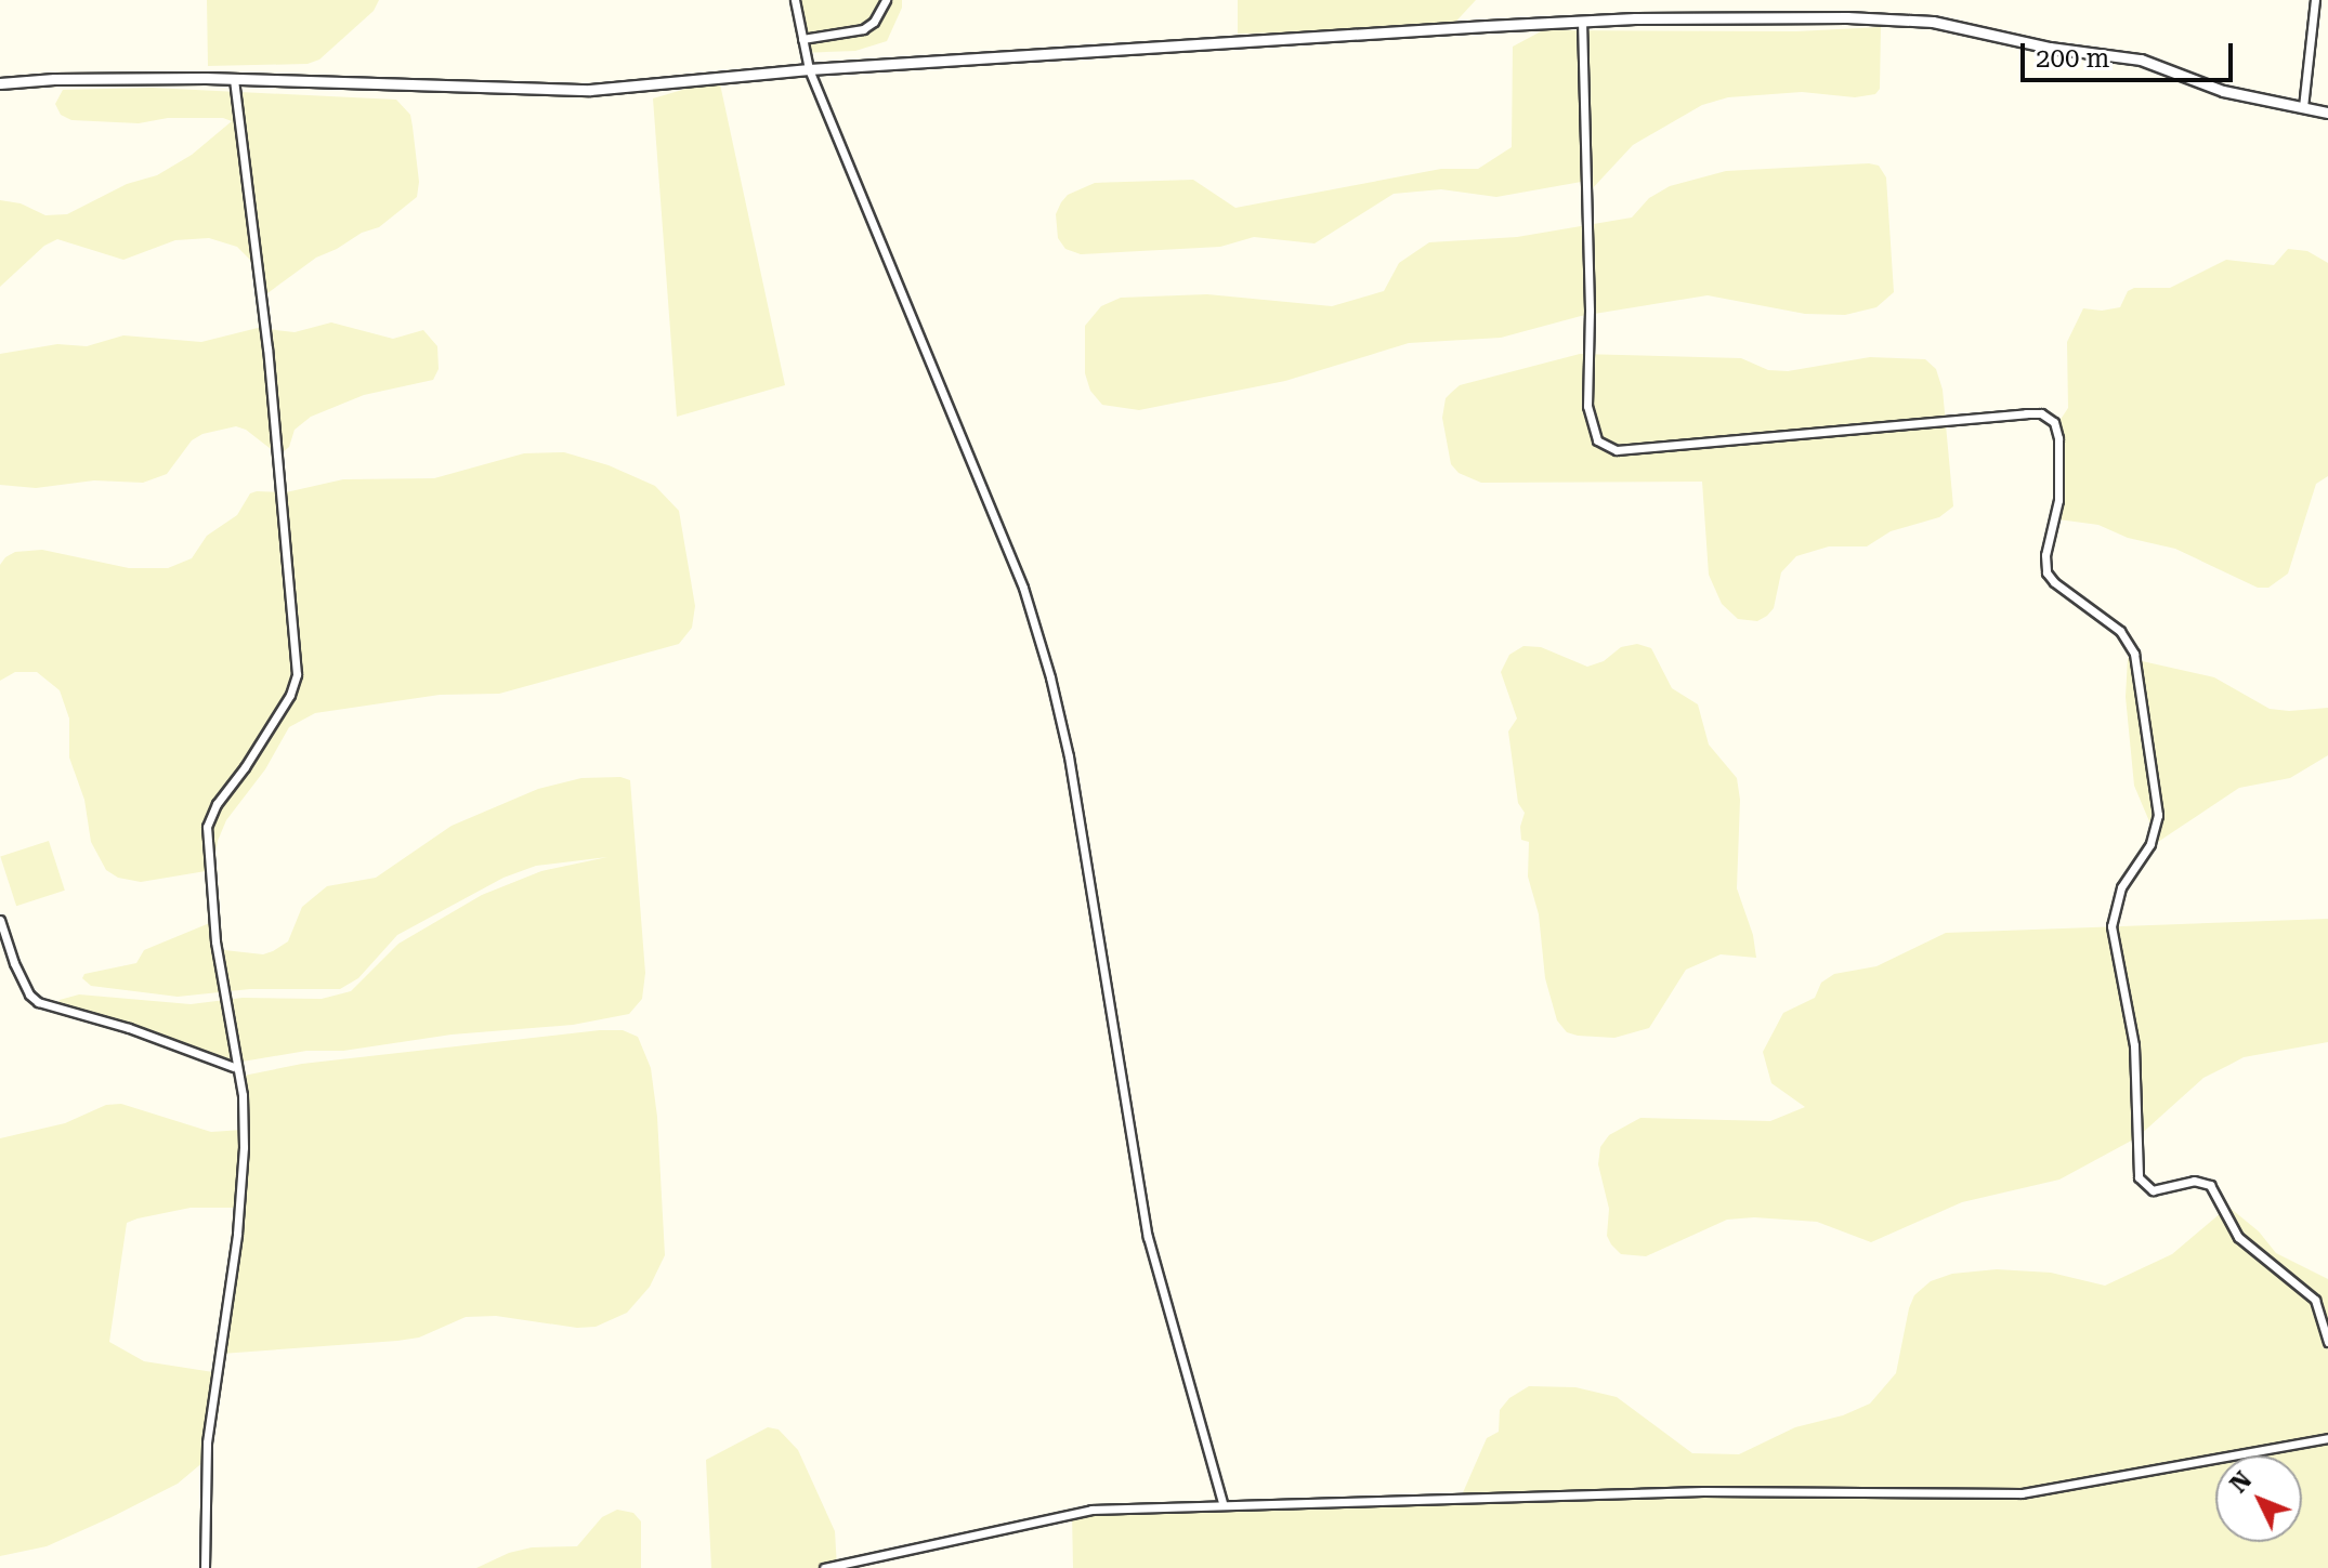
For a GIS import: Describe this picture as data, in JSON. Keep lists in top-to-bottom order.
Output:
{
  "scale_bar": "200 m",
  "north": "top left"
}
